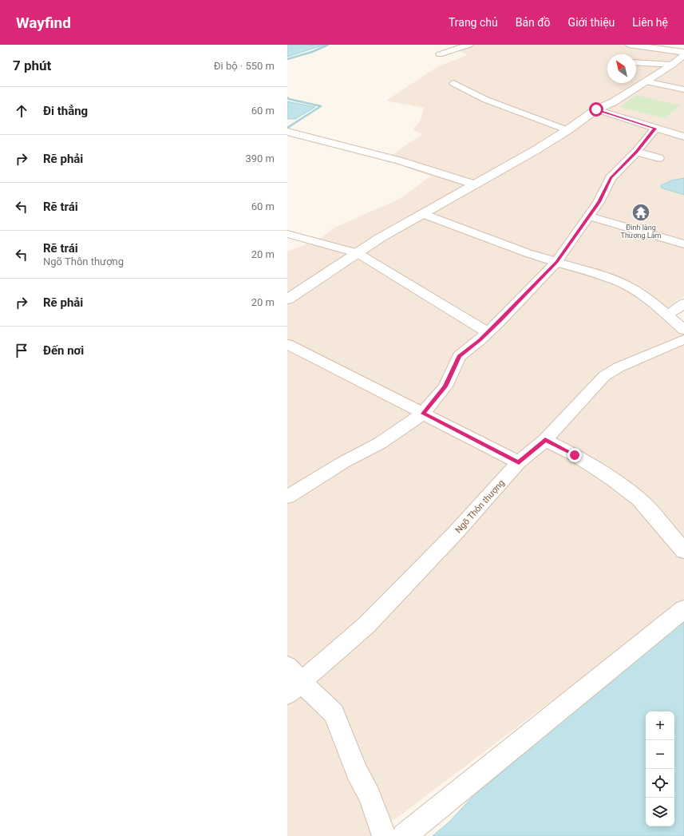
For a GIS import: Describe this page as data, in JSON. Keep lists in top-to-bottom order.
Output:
{
  "streets": {
    "street": ["Ngõ Thôn thượng"]
  },
  "places": {
    "temple": ["Đình làng Thượng Lâm"]
  },
  "north": "top left",
  "page": {
    "header": "Wayfind",
    "nav": [
      "Trang chủ",
      "Bản đồ",
      "Giới thiệu",
      "Liên hệ"
    ],
    "heading": ["7 phút", "Đi bộ · 550 m"],
    "list": [
      ["Đi thẳng", "60 m"],
      ["Rẽ phải", "390 m"],
      ["Rẽ trái", "60 m"],
      ["Rẽ trái", "Ngõ Thôn thượng", "20 m"],
      ["Rẽ phải", "20 m"],
      "Đến nơi"
    ],
    "map_buttons": ["+", "−"]
  }
}
